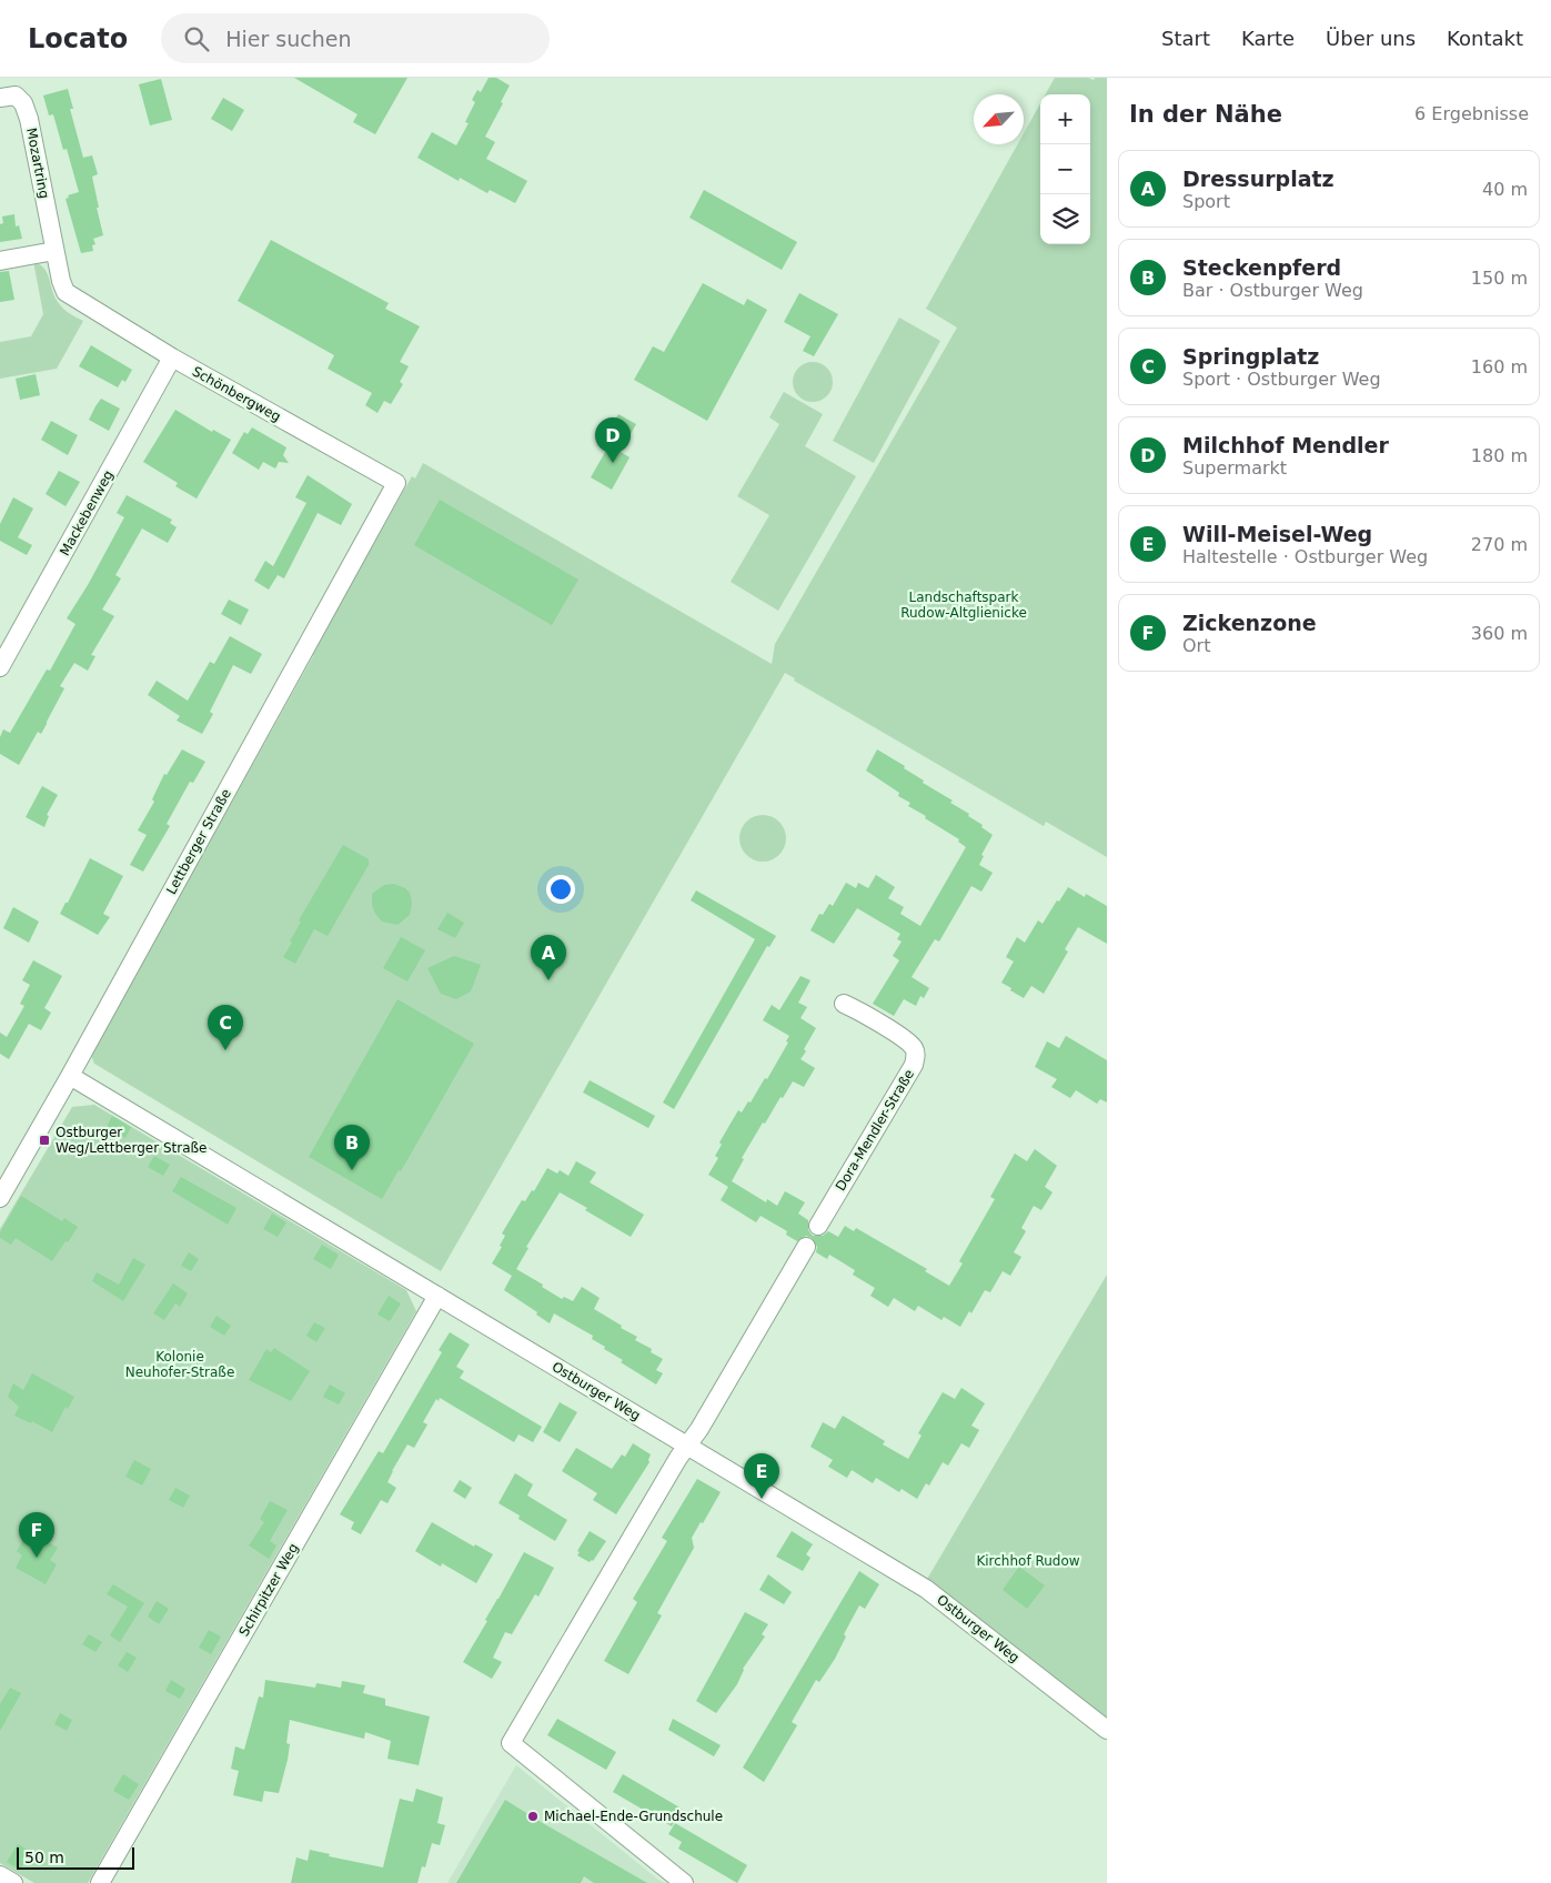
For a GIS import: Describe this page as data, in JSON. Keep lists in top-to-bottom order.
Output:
{
  "streets": {
    "street": [
      "Mozartring",
      "Schönbergweg",
      "Mackebenweg",
      "Lettberger Straße",
      "Dora-Mendler-Straße",
      "Ostburger Weg",
      "Schirpitzer Weg"
    ]
  },
  "crossings": [
    ["Mozartring", "Schönbergweg"],
    ["Schönbergweg", "Mackebenweg"],
    ["Schönbergweg", "Lettberger Straße"],
    ["Lettberger Straße", "Ostburger Weg"],
    ["Ostburger Weg", "Schirpitzer Weg"]
  ],
  "parks": ["Landschaftspark Rudow-Altglienicke", "Kolonie Neuhofer-Straße", "Kirchhof Rudow"],
  "places": {
    "transit": ["Ostburger Weg/Lettberger Straße"],
    "other": ["Michael-Ende-Grundschule"]
  },
  "scale_bar": "50 m",
  "north": "bottom left",
  "page": {
    "header": "Locato",
    "search": "Hier suchen",
    "nav": [
      "Start",
      "Karte",
      "Über uns",
      "Kontakt"
    ],
    "heading": ["In der Nähe", "6 Ergebnisse"],
    "map_buttons": ["+", "−"],
    "list": [
      {
        "mark": "A",
        "name": "Dressurplatz",
        "note": "Sport",
        "value": "40 m"
      },
      {
        "mark": "B",
        "name": "Steckenpferd",
        "note": "Bar · Ostburger Weg",
        "value": "150 m"
      },
      {
        "mark": "C",
        "name": "Springplatz",
        "note": "Sport · Ostburger Weg",
        "value": "160 m"
      },
      {
        "mark": "D",
        "name": "Milchhof Mendler",
        "note": "Supermarkt",
        "value": "180 m"
      },
      {
        "mark": "E",
        "name": "Will-Meisel-Weg",
        "note": "Haltestelle · Ostburger Weg",
        "value": "270 m"
      },
      {
        "mark": "F",
        "name": "Zickenzone",
        "note": "Ort",
        "value": "360 m"
      }
    ],
    "pins": [
      "D",
      "A",
      "C",
      "B",
      "E",
      "F"
    ],
    "scale": "50 m"
  }
}
